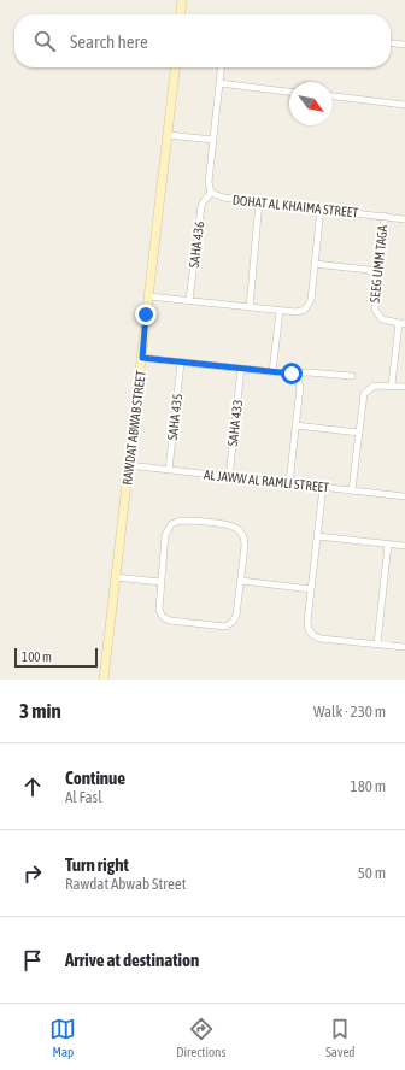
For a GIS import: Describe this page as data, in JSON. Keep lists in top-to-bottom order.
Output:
{
  "streets": {
    "street": [
      "DOHAT AL KHAIMA STREET",
      "SAHA 436",
      "SEEG UMM TAGA",
      "SAHA 435",
      "SAHA 433",
      "RAWDAT ABWAB STREET",
      "AL JAWW AL RAMLI STREET"
    ]
  },
  "crossings": [
    ["DOHAT AL KHAIMA STREET", "SAHA 436"],
    ["DOHAT AL KHAIMA STREET", "SEEG UMM TAGA"],
    ["SAHA 435", "AL JAWW AL RAMLI STREET"],
    ["SAHA 433", "AL JAWW AL RAMLI STREET"],
    ["RAWDAT ABWAB STREET", "AL JAWW AL RAMLI STREET"]
  ],
  "scale_bar": "100 m",
  "north": "bottom right",
  "page": {
    "search": "Search here",
    "scale": "100 m",
    "heading": ["3 min", "Walk · 230 m"],
    "list": [
      ["Continue", "Al Fasl", "180 m"],
      ["Turn right", "Rawdat Abwab Street", "50 m"],
      "Arrive at destination"
    ],
    "nav": ["Map", "Directions", "Saved"]
  }
}
